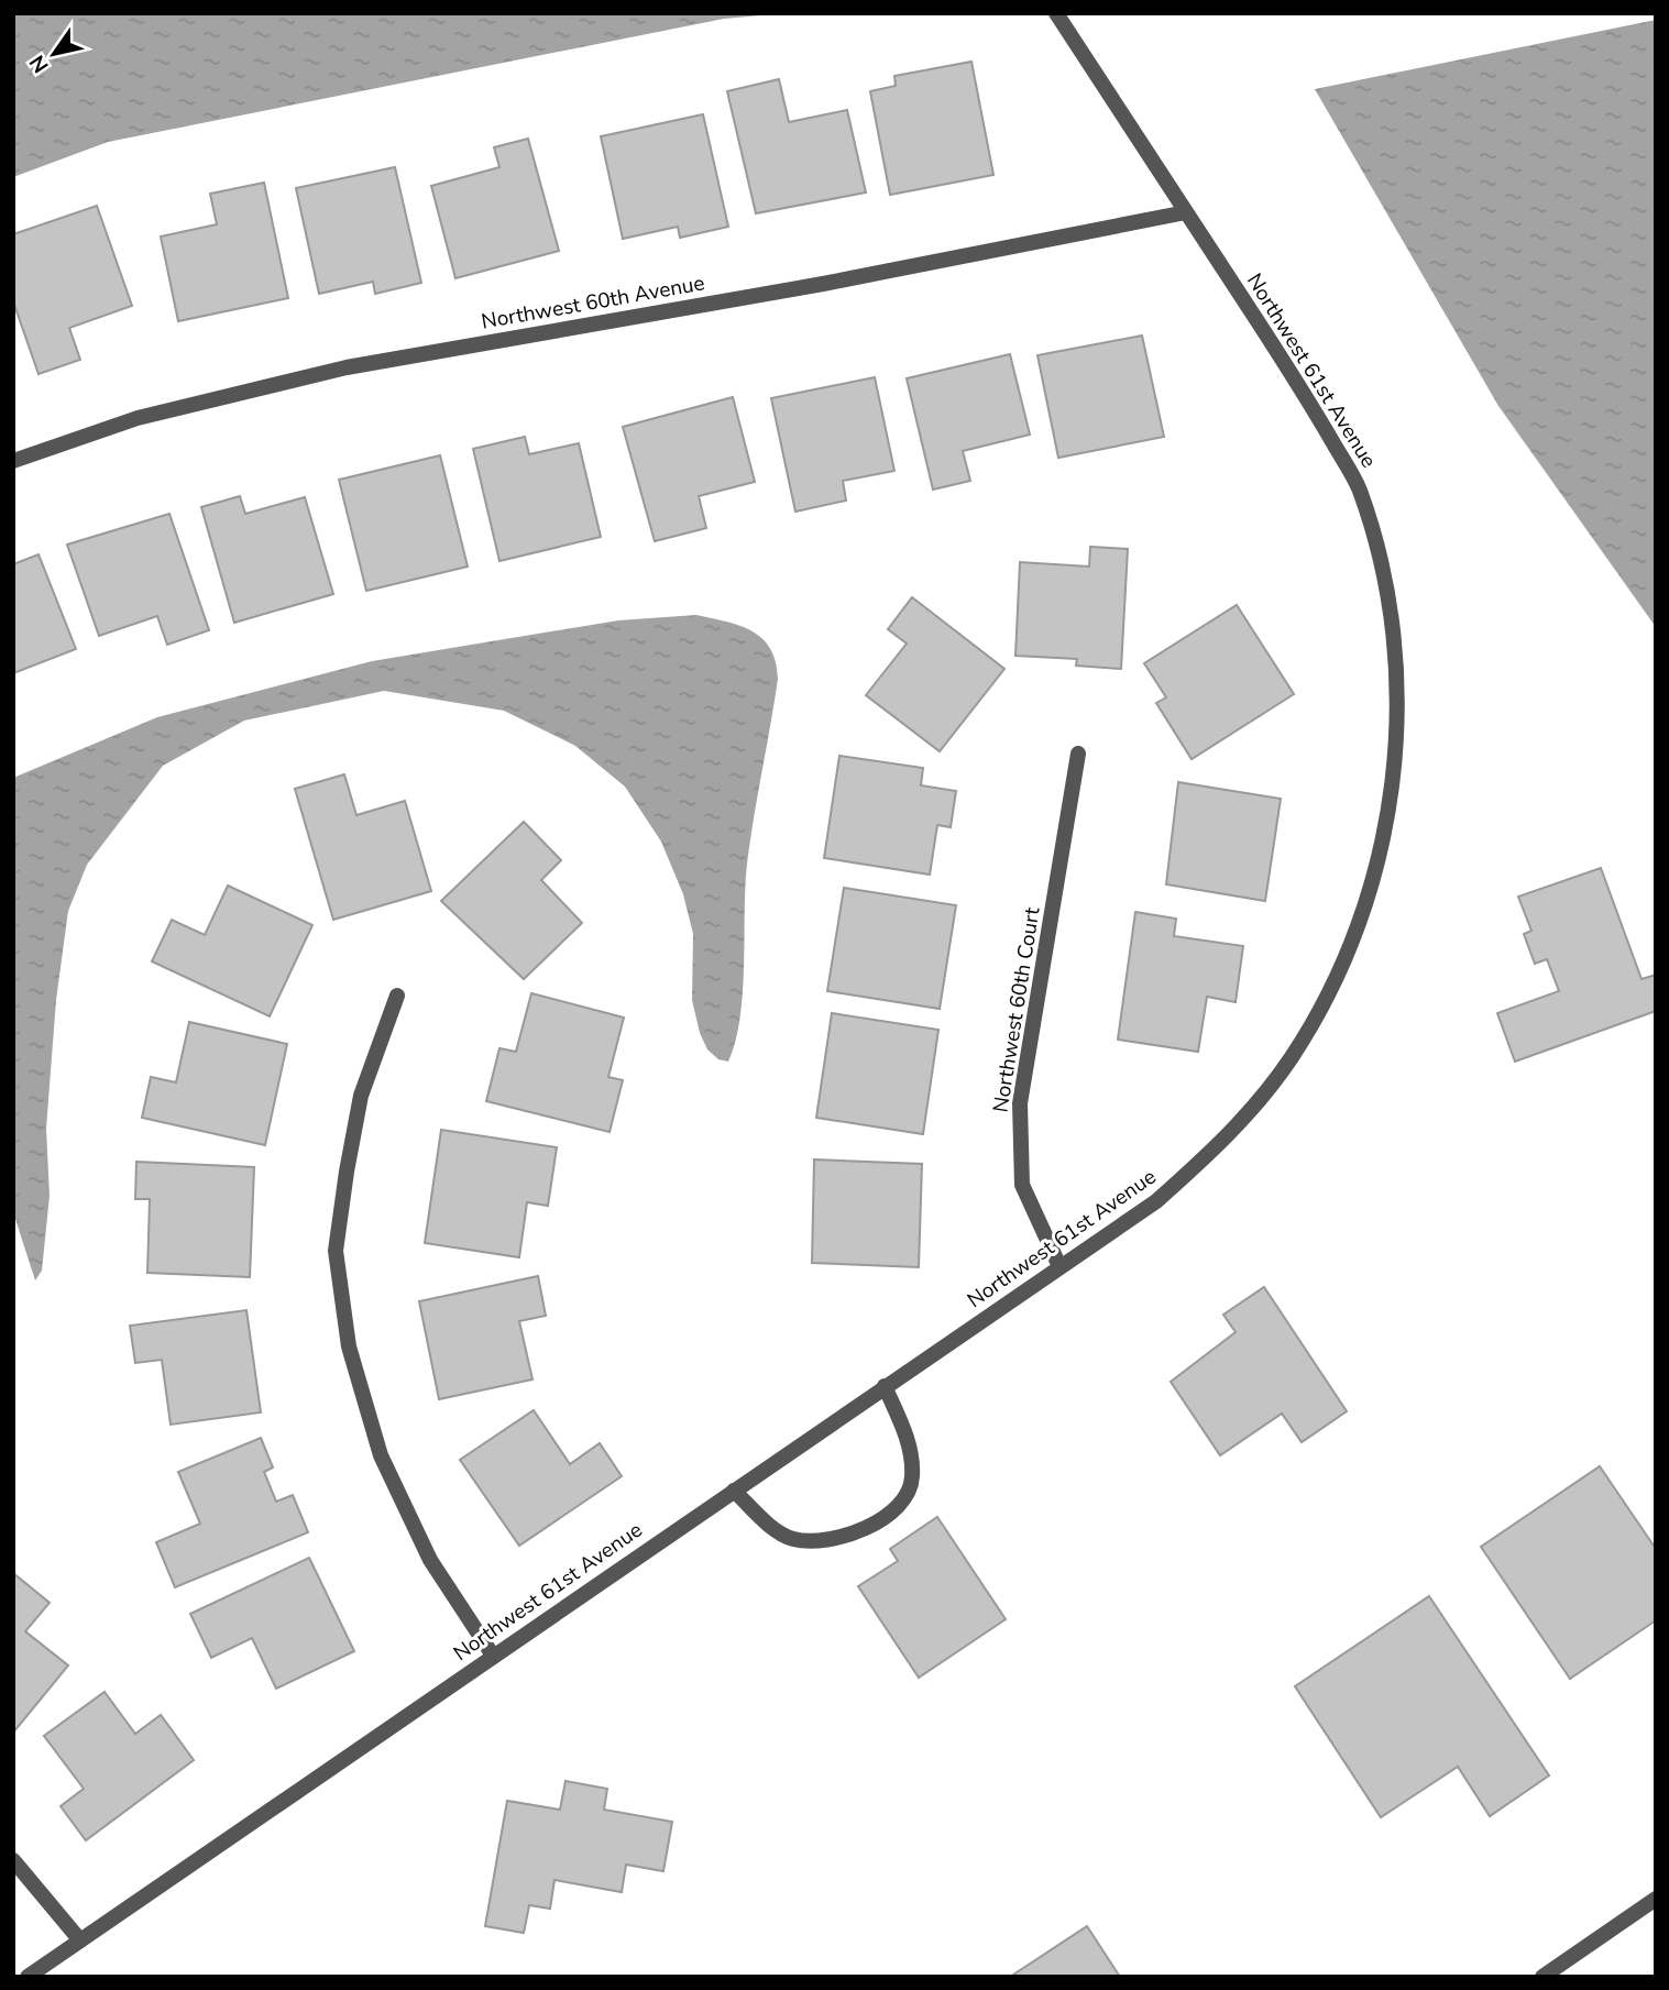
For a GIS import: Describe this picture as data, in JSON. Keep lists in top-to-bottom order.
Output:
{
  "streets": {
    "street": ["Northwest 60th Avenue", "Northwest 61st Avenue", "Northwest 60th Court"]
  },
  "crossings": [
    ["Northwest 60th Avenue", "Northwest 61st Avenue"],
    ["Northwest 61st Avenue", "Northwest 60th Court"]
  ],
  "north": "bottom left"
}
